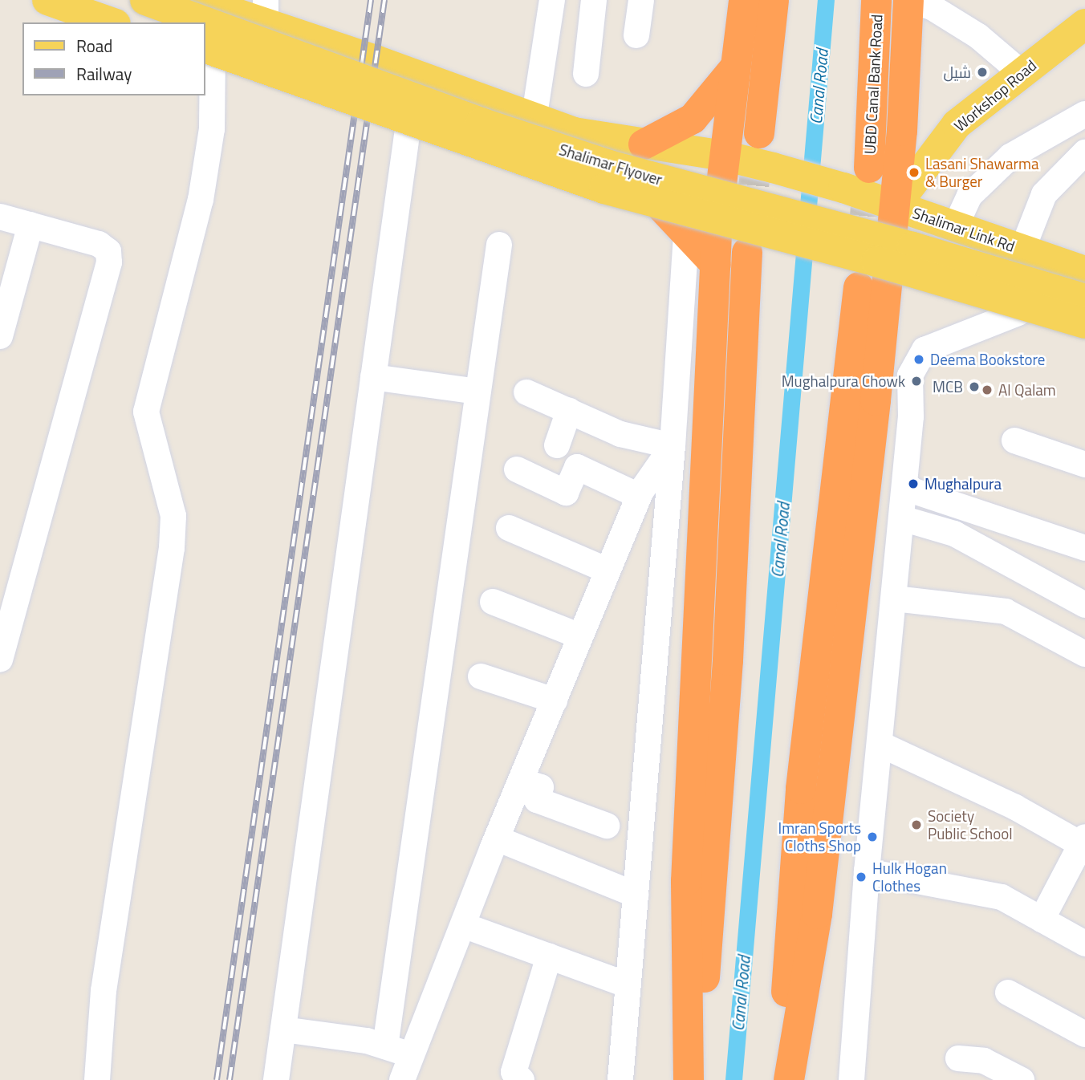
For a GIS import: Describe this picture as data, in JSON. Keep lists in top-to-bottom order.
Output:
{
  "streets": {
    "highway": ["UBD Canal Bank Road"],
    "main road": ["Workshop Road", "Shalimar Flyover", "Shalimar Link Rd"]
  },
  "crossings": [
    ["Workshop Road", "Shalimar Link Rd"]
  ],
  "water": ["Canal Road"],
  "places": [
    "شیل",
    "Lasani Shawarma & Burger",
    "Deema Bookstore",
    "Mughalpura Chowk",
    "MCB",
    "Al Qalam",
    "Mughalpura",
    "Society Public School",
    "Imran Sports Cloths Shop",
    "Hulk Hogan Clothes"
  ],
  "legend": ["Road", "Railway"]
}
